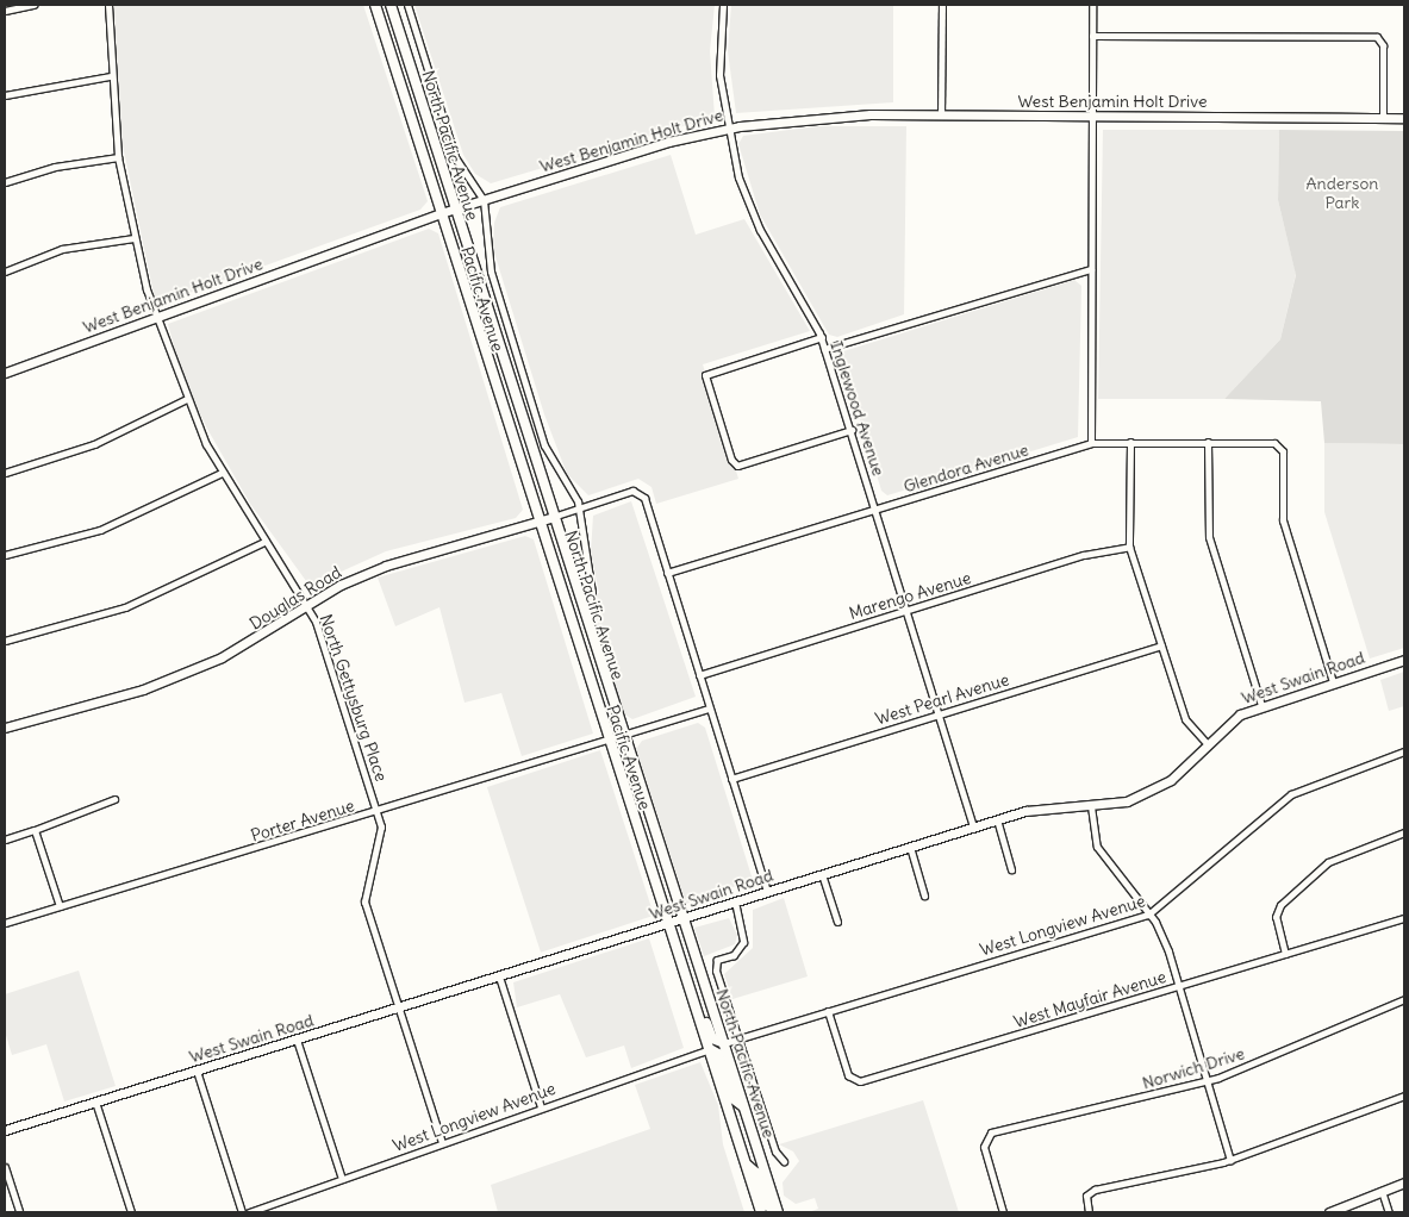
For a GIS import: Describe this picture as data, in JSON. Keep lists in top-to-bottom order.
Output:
{
  "streets": {
    "main road": [
      "West Benjamin Holt Drive",
      "North Pacific Avenue",
      "Pacific Avenue",
      "Douglas Road",
      "West Swain Road"
    ],
    "street": [
      "Inglewood Avenue",
      "Glendora Avenue",
      "Marengo Avenue",
      "North Gettysburg Place",
      "West Pearl Avenue",
      "Porter Avenue",
      "West Longview Avenue",
      "West Mayfair Avenue",
      "Norwich Drive"
    ]
  },
  "crossings": [
    ["West Benjamin Holt Drive", "North Pacific Avenue"],
    ["West Benjamin Holt Drive", "Pacific Avenue"],
    ["West Benjamin Holt Drive", "Inglewood Avenue"],
    ["West Benjamin Holt Drive", "North Gettysburg Place"],
    ["North Pacific Avenue", "Douglas Road"],
    ["North Pacific Avenue", "West Swain Road"],
    ["North Pacific Avenue", "Porter Avenue"],
    ["North Pacific Avenue", "West Longview Avenue"],
    ["Pacific Avenue", "Douglas Road"],
    ["Pacific Avenue", "West Swain Road"],
    ["Pacific Avenue", "Porter Avenue"],
    ["Pacific Avenue", "West Longview Avenue"],
    ["Inglewood Avenue", "Glendora Avenue"],
    ["Inglewood Avenue", "Marengo Avenue"],
    ["Inglewood Avenue", "West Swain Road"],
    ["Inglewood Avenue", "West Pearl Avenue"],
    ["Glendora Avenue", "Douglas Road"],
    ["Glendora Avenue", "West Swain Road"],
    ["Douglas Road", "North Gettysburg Place"],
    ["West Swain Road", "North Gettysburg Place"],
    ["North Gettysburg Place", "Porter Avenue"],
    ["North Gettysburg Place", "West Longview Avenue"],
    ["West Longview Avenue", "West Mayfair Avenue"]
  ],
  "parks": ["Anderson Park"]
}
